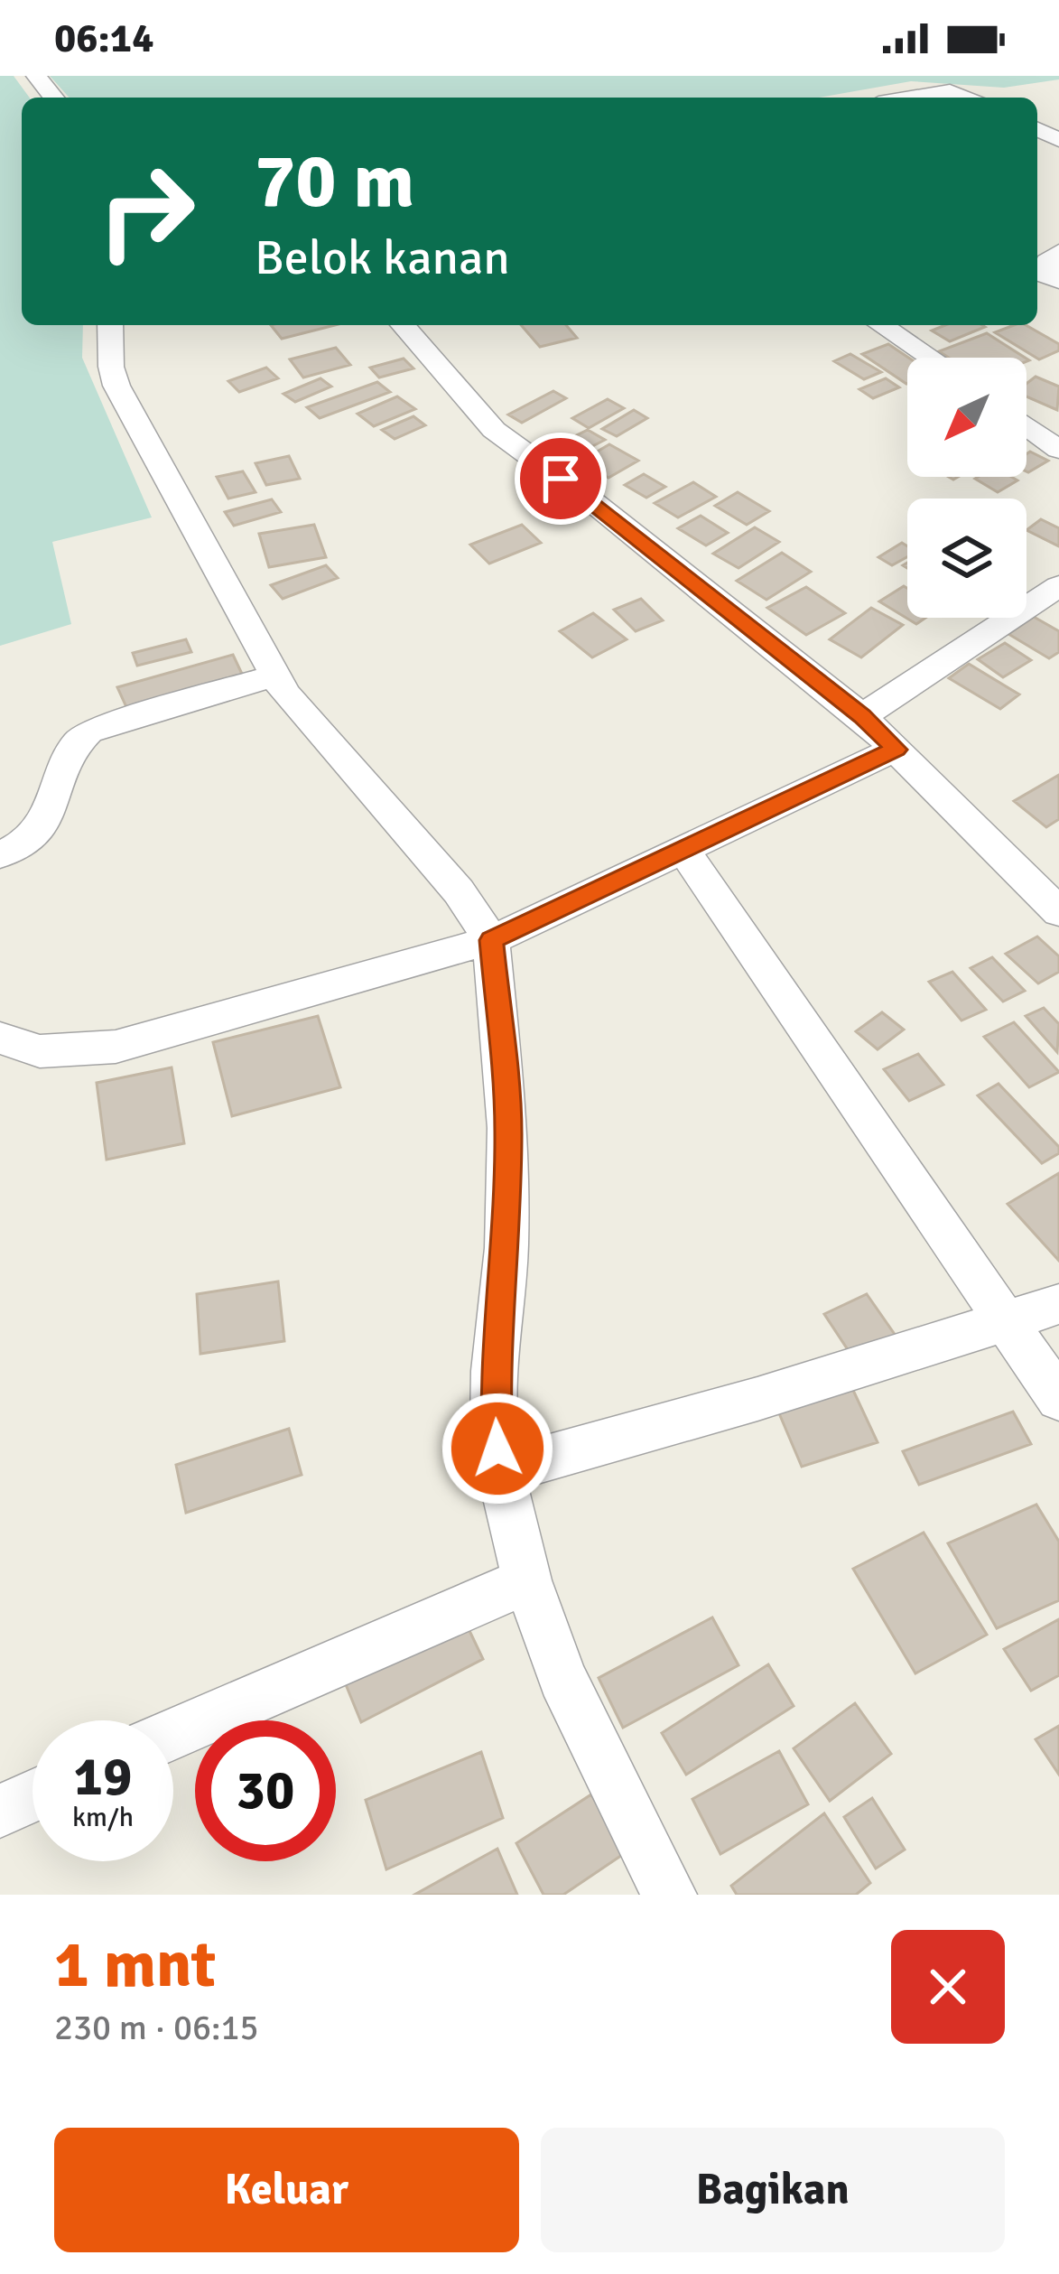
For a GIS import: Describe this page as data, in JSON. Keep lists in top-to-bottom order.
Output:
{
  "north": "bottom left",
  "page": {
    "status": "06:14",
    "turn": ["70 m", "Belok kanan"],
    "speed": "19 km/h",
    "limit": "30",
    "heading": ["1 mnt", "230 m · 06:15"],
    "buttons": ["Keluar", "Bagikan"]
  }
}
